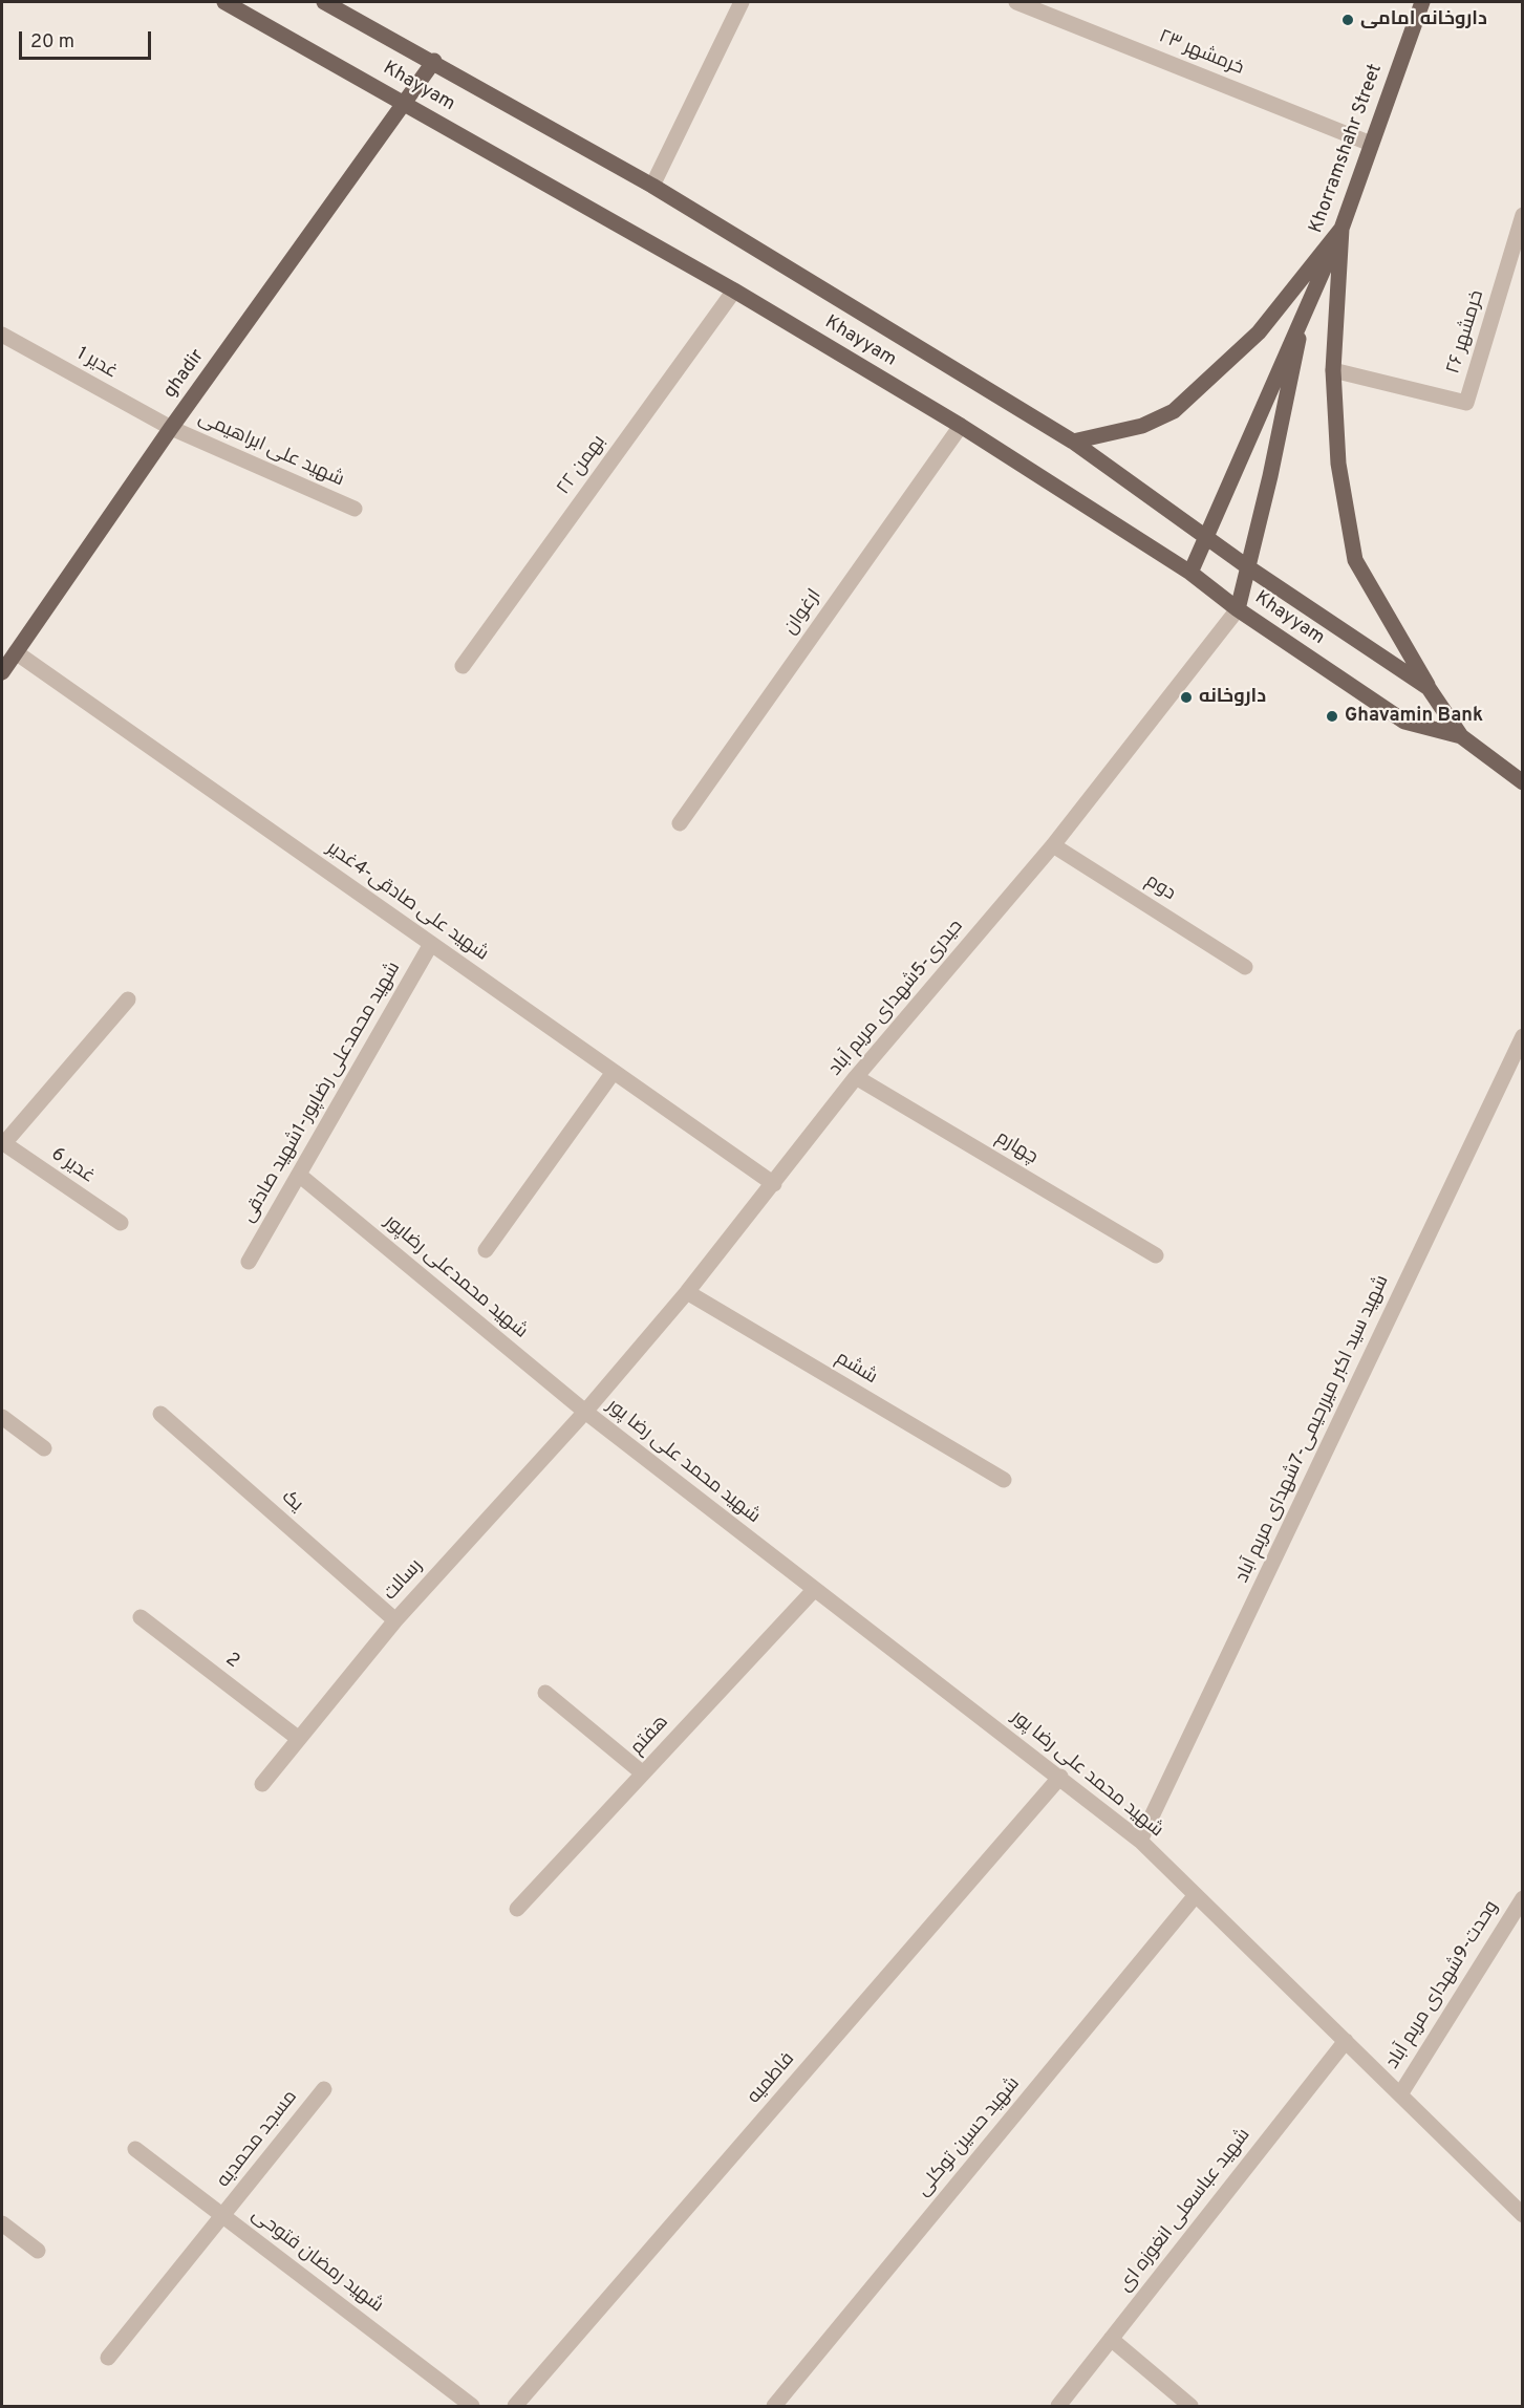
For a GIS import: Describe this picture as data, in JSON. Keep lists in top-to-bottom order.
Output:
{
  "streets": {
    "main road": ["Khayyam", "Khorramshahr Street", "ghadir"],
    "street": [
      "خرمشهر ۲۳",
      "خرمشهر ۲۶",
      "غدیر 1",
      "شهید علی ابراهیمی",
      "۲۲ بهمن",
      "ارغوان",
      "دوم",
      "شهید علی صادقی-4غدیر",
      "حیدری-5شهدای مریم آباد",
      "شهید محمدعلی رضاپور-1شهید صادقی",
      "چهارم",
      "غدیر 6",
      "شهید محمدعلی رضاپور",
      "ششم",
      "شهید سید اکبر میررحیمی-7شهدای مریم آباد",
      "شهید محمد علی رضا پور",
      "یک",
      "رسالت",
      "2",
      "هفتم",
      "وحدت-9شهدای مریم آباد",
      "فاطمیه",
      "شهید حسین توکلی",
      "مسجد محمدیه",
      "شهید عباسعلی انغوزه ای",
      "شهید رمضان فتوحی"
    ]
  },
  "crossings": [
    ["خرمشهر ۲۳", "Khorramshahr Street"],
    ["Khayyam", "Khorramshahr Street"],
    ["Khayyam", "ghadir"],
    ["Khayyam", "۲۲ بهمن"],
    ["Khayyam", "ارغوان"],
    ["Khayyam", "حیدری-5شهدای مریم آباد"],
    ["Khorramshahr Street", "حیدری-5شهدای مریم آباد"],
    ["غدیر 1", "ghadir"],
    ["غدیر 1", "شهید علی ابراهیمی"],
    ["ghadir", "شهید علی ابراهیمی"],
    ["ghadir", "شهید علی صادقی-4غدیر"],
    ["دوم", "حیدری-5شهدای مریم آباد"],
    ["شهید علی صادقی-4غدیر", "حیدری-5شهدای مریم آباد"],
    ["شهید علی صادقی-4غدیر", "شهید محمدعلی رضاپور-1شهید صادقی"],
    ["حیدری-5شهدای مریم آباد", "چهارم"],
    ["حیدری-5شهدای مریم آباد", "شهید محمدعلی رضاپور"],
    ["حیدری-5شهدای مریم آباد", "ششم"],
    ["حیدری-5شهدای مریم آباد", "شهید محمد علی رضا پور"],
    ["حیدری-5شهدای مریم آباد", "رسالت"],
    ["شهید محمدعلی رضاپور-1شهید صادقی", "شهید محمدعلی رضاپور"],
    ["شهید محمدعلی رضاپور", "شهید محمد علی رضا پور"],
    ["شهید محمدعلی رضاپور", "رسالت"],
    ["شهید سید اکبر میررحیمی-7شهدای مریم آباد", "شهید محمد علی رضا پور"],
    ["شهید محمد علی رضا پور", "رسالت"],
    ["شهید محمد علی رضا پور", "هفتم"],
    ["شهید محمد علی رضا پور", "وحدت-9شهدای مریم آباد"],
    ["شهید محمد علی رضا پور", "فاطمیه"],
    ["شهید محمد علی رضا پور", "شهید حسین توکلی"],
    ["شهید محمد علی رضا پور", "شهید عباسعلی انغوزه ای"],
    ["یک", "رسالت"],
    ["رسالت", "2"],
    ["مسجد محمدیه", "شهید رمضان فتوحی"]
  ],
  "places": ["داروخانه امامی", "داروخانه", "Ghavamin Bank"],
  "scale_bar": "20 m"
}
